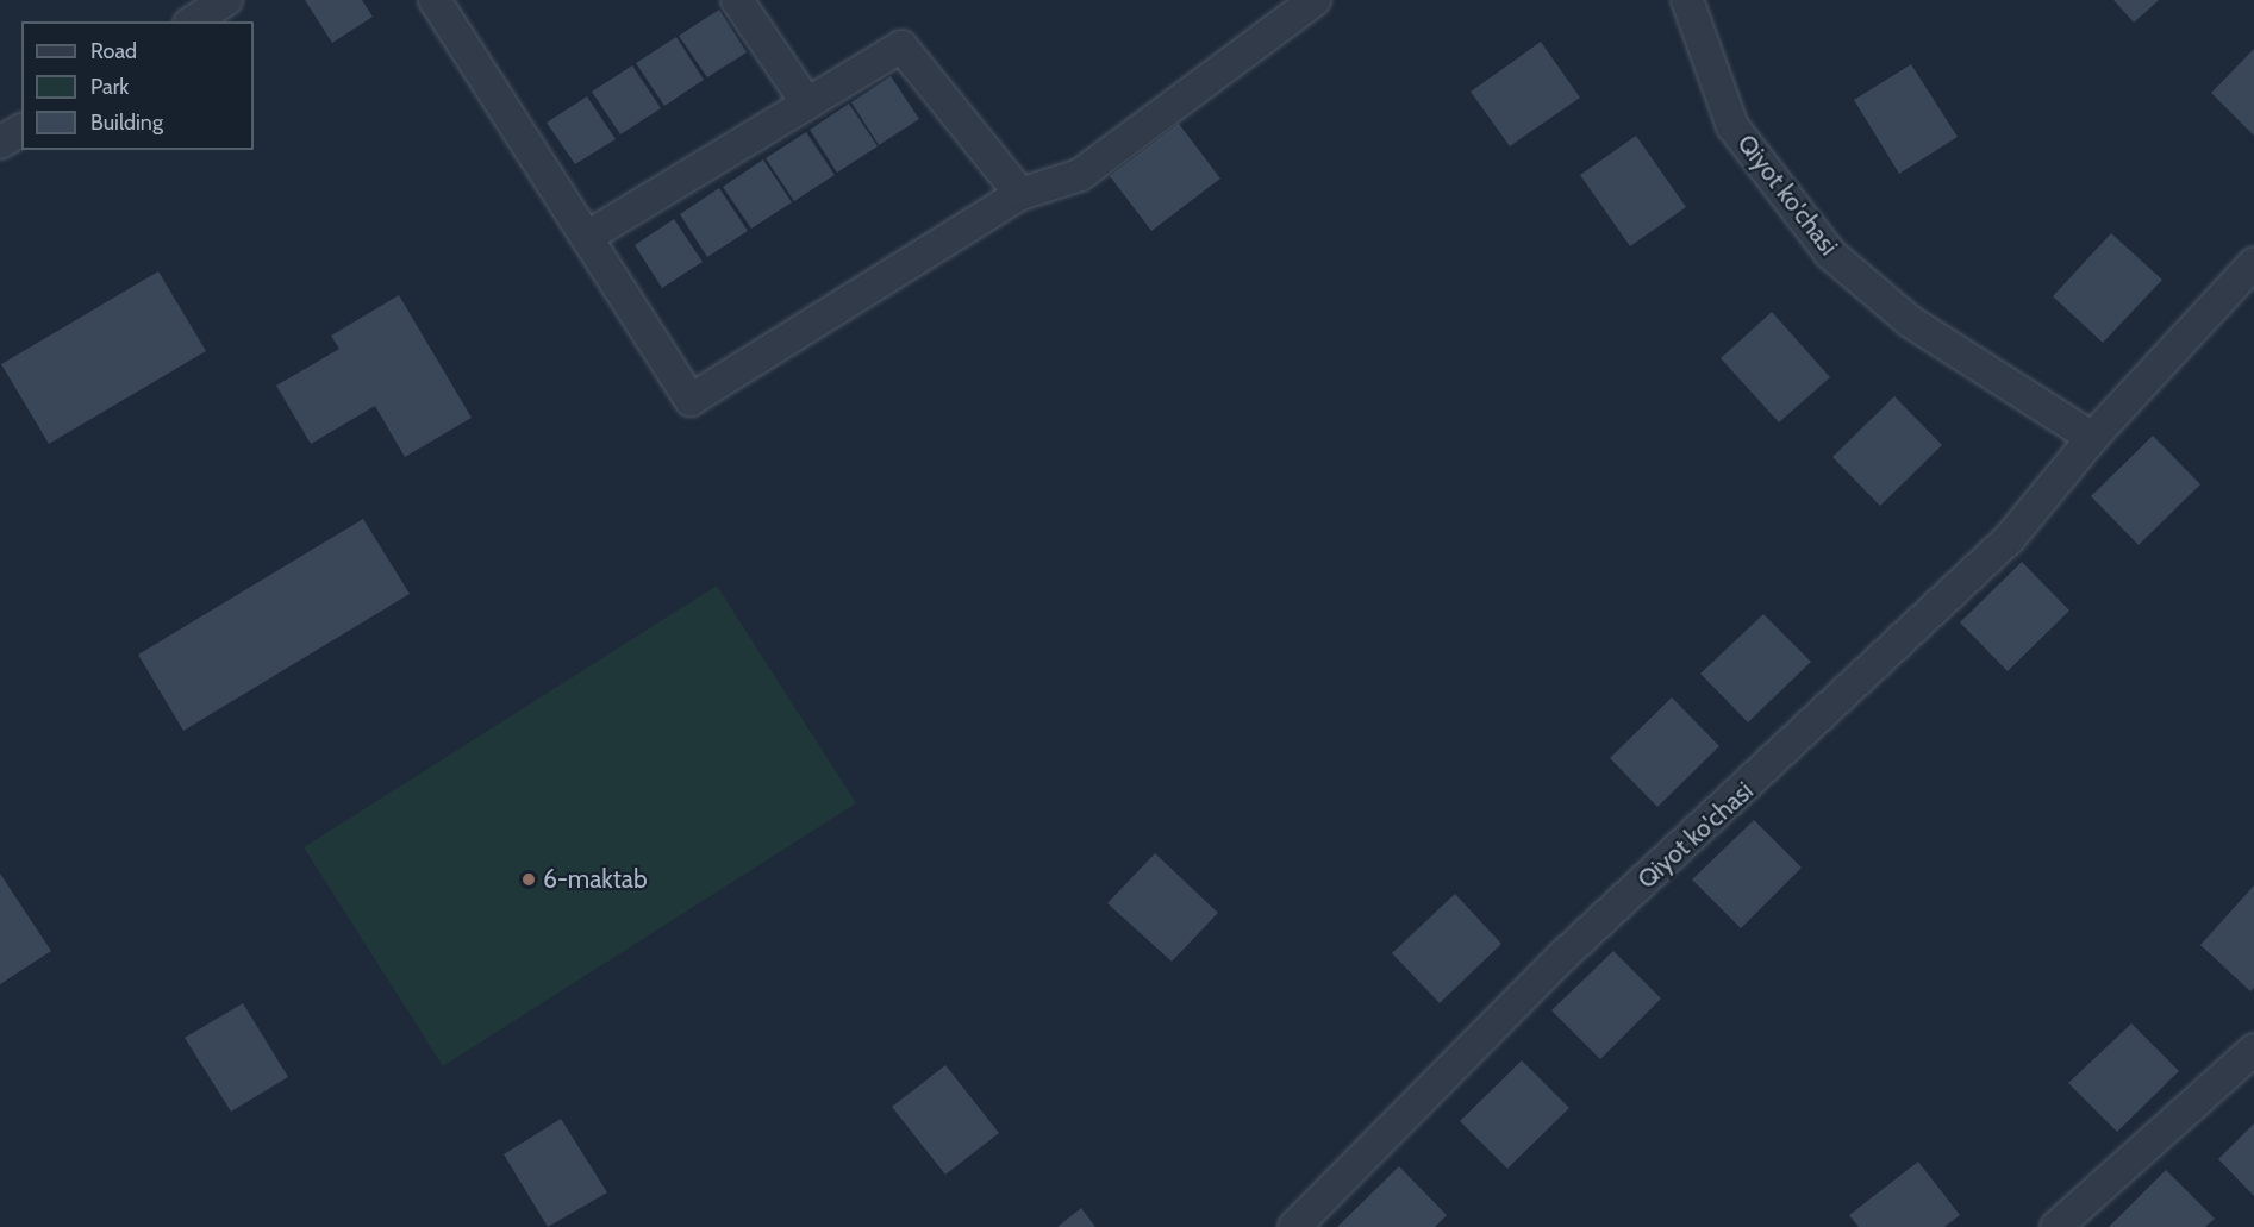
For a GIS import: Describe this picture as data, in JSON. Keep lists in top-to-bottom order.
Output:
{
  "streets": {
    "street": ["Qiyot ko'chasi"]
  },
  "places": ["6-maktab"],
  "legend": ["Road", "Park", "Building"]
}
